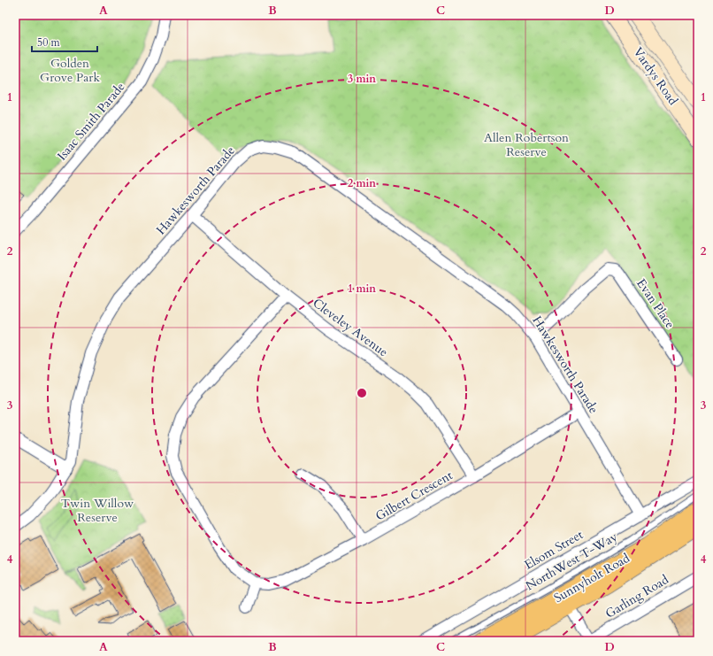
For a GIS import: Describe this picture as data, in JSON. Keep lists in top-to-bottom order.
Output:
{
  "streets": {
    "main road": ["Vardys Road", "Sunnyholt Road"],
    "street": [
      "Isaac Smith Parade",
      "Hawkesworth Parade",
      "Evan Place",
      "Cleveley Avenue",
      "Gilbert Crescent",
      "Elsom Street",
      "Garling Road"
    ],
    "lane": ["NorthWest T-Way"]
  },
  "crossings": [
    ["Hawkesworth Parade", "Evan Place"],
    ["Hawkesworth Parade", "Cleveley Avenue"],
    ["Hawkesworth Parade", "Gilbert Crescent"],
    ["Hawkesworth Parade", "Elsom Street"],
    ["Cleveley Avenue", "Gilbert Crescent"],
    ["Sunnyholt Road", "Garling Road"]
  ],
  "parks": ["Golden Grove Park", "Allen Robertson Reserve", "Twin Willow Reserve"],
  "scale_bar": "50 m",
  "grid": {
    "columns": [
      "A",
      "B",
      "C",
      "D"
    ],
    "rows": [
      "1",
      "2",
      "3",
      "4"
    ]
  },
  "rings": ["3 min", "2 min", "1 min"]
}
